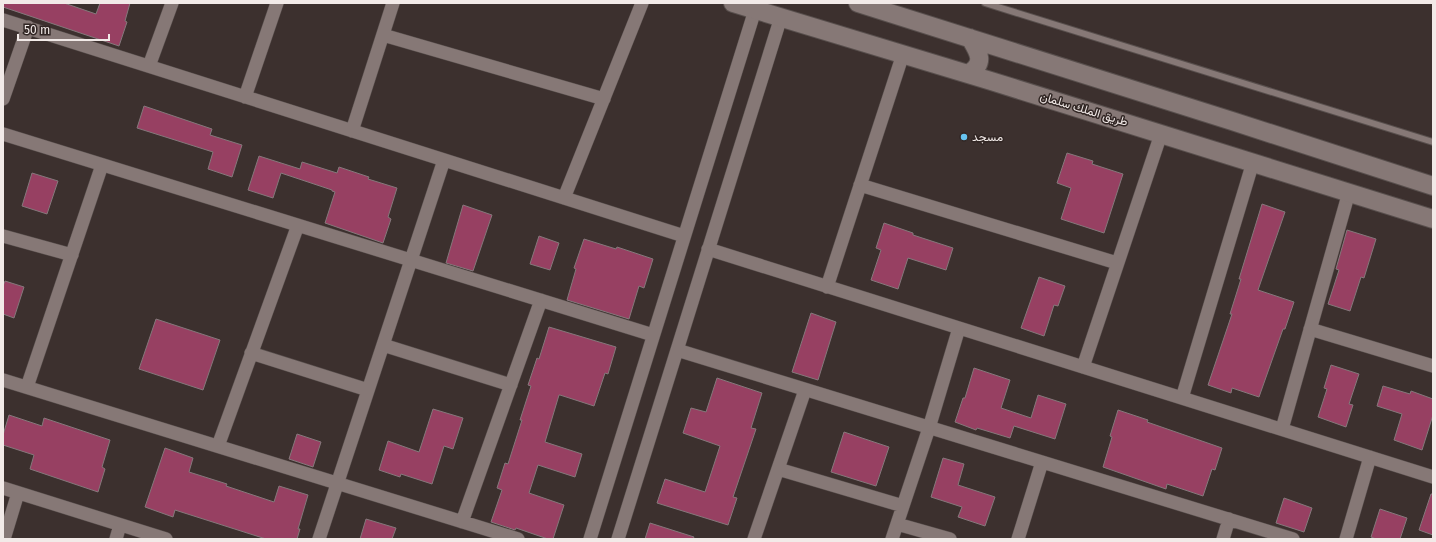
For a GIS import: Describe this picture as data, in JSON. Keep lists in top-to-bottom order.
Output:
{
  "streets": {
    "main road": ["طريق الملك سلمان"]
  },
  "places": ["مسجد"],
  "scale_bar": "50 m"
}
